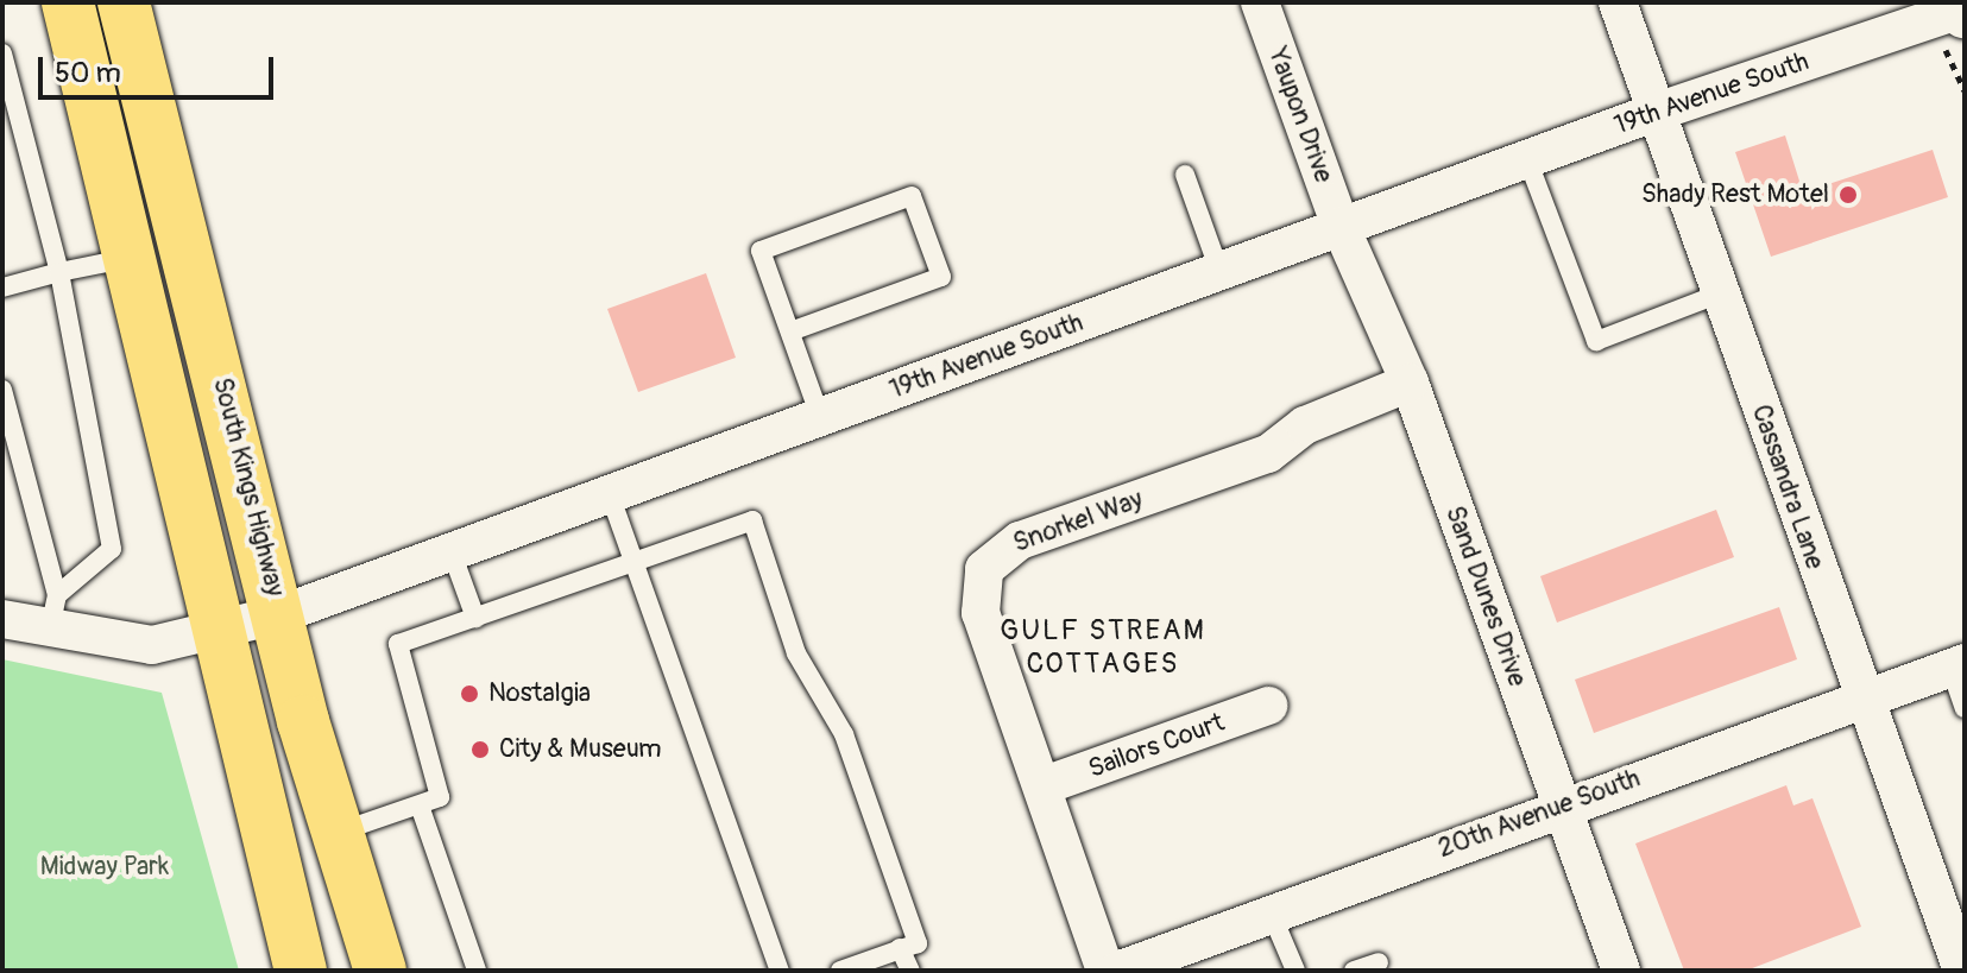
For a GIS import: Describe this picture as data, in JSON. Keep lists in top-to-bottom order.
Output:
{
  "streets": {
    "main road": ["South Kings Highway"],
    "street": [
      "19th Avenue South",
      "Yaupon Drive",
      "Cassandra Lane",
      "Snorkel Way",
      "Sand Dunes Drive",
      "Sailors Court",
      "20th Avenue South"
    ]
  },
  "crossings": [
    ["19th Avenue South", "Yaupon Drive"],
    ["19th Avenue South", "South Kings Highway"],
    ["19th Avenue South", "Cassandra Lane"],
    ["19th Avenue South", "Sand Dunes Drive"],
    ["Yaupon Drive", "Sand Dunes Drive"],
    ["Cassandra Lane", "20th Avenue South"],
    ["Snorkel Way", "Sand Dunes Drive"],
    ["Snorkel Way", "Sailors Court"],
    ["Sand Dunes Drive", "20th Avenue South"]
  ],
  "districts": ["GULF STREAM COTTAGES"],
  "parks": ["Midway Park"],
  "places": ["Shady Rest Motel", "Nostalgia", "City & Museum"],
  "scale_bar": "50 m"
}
